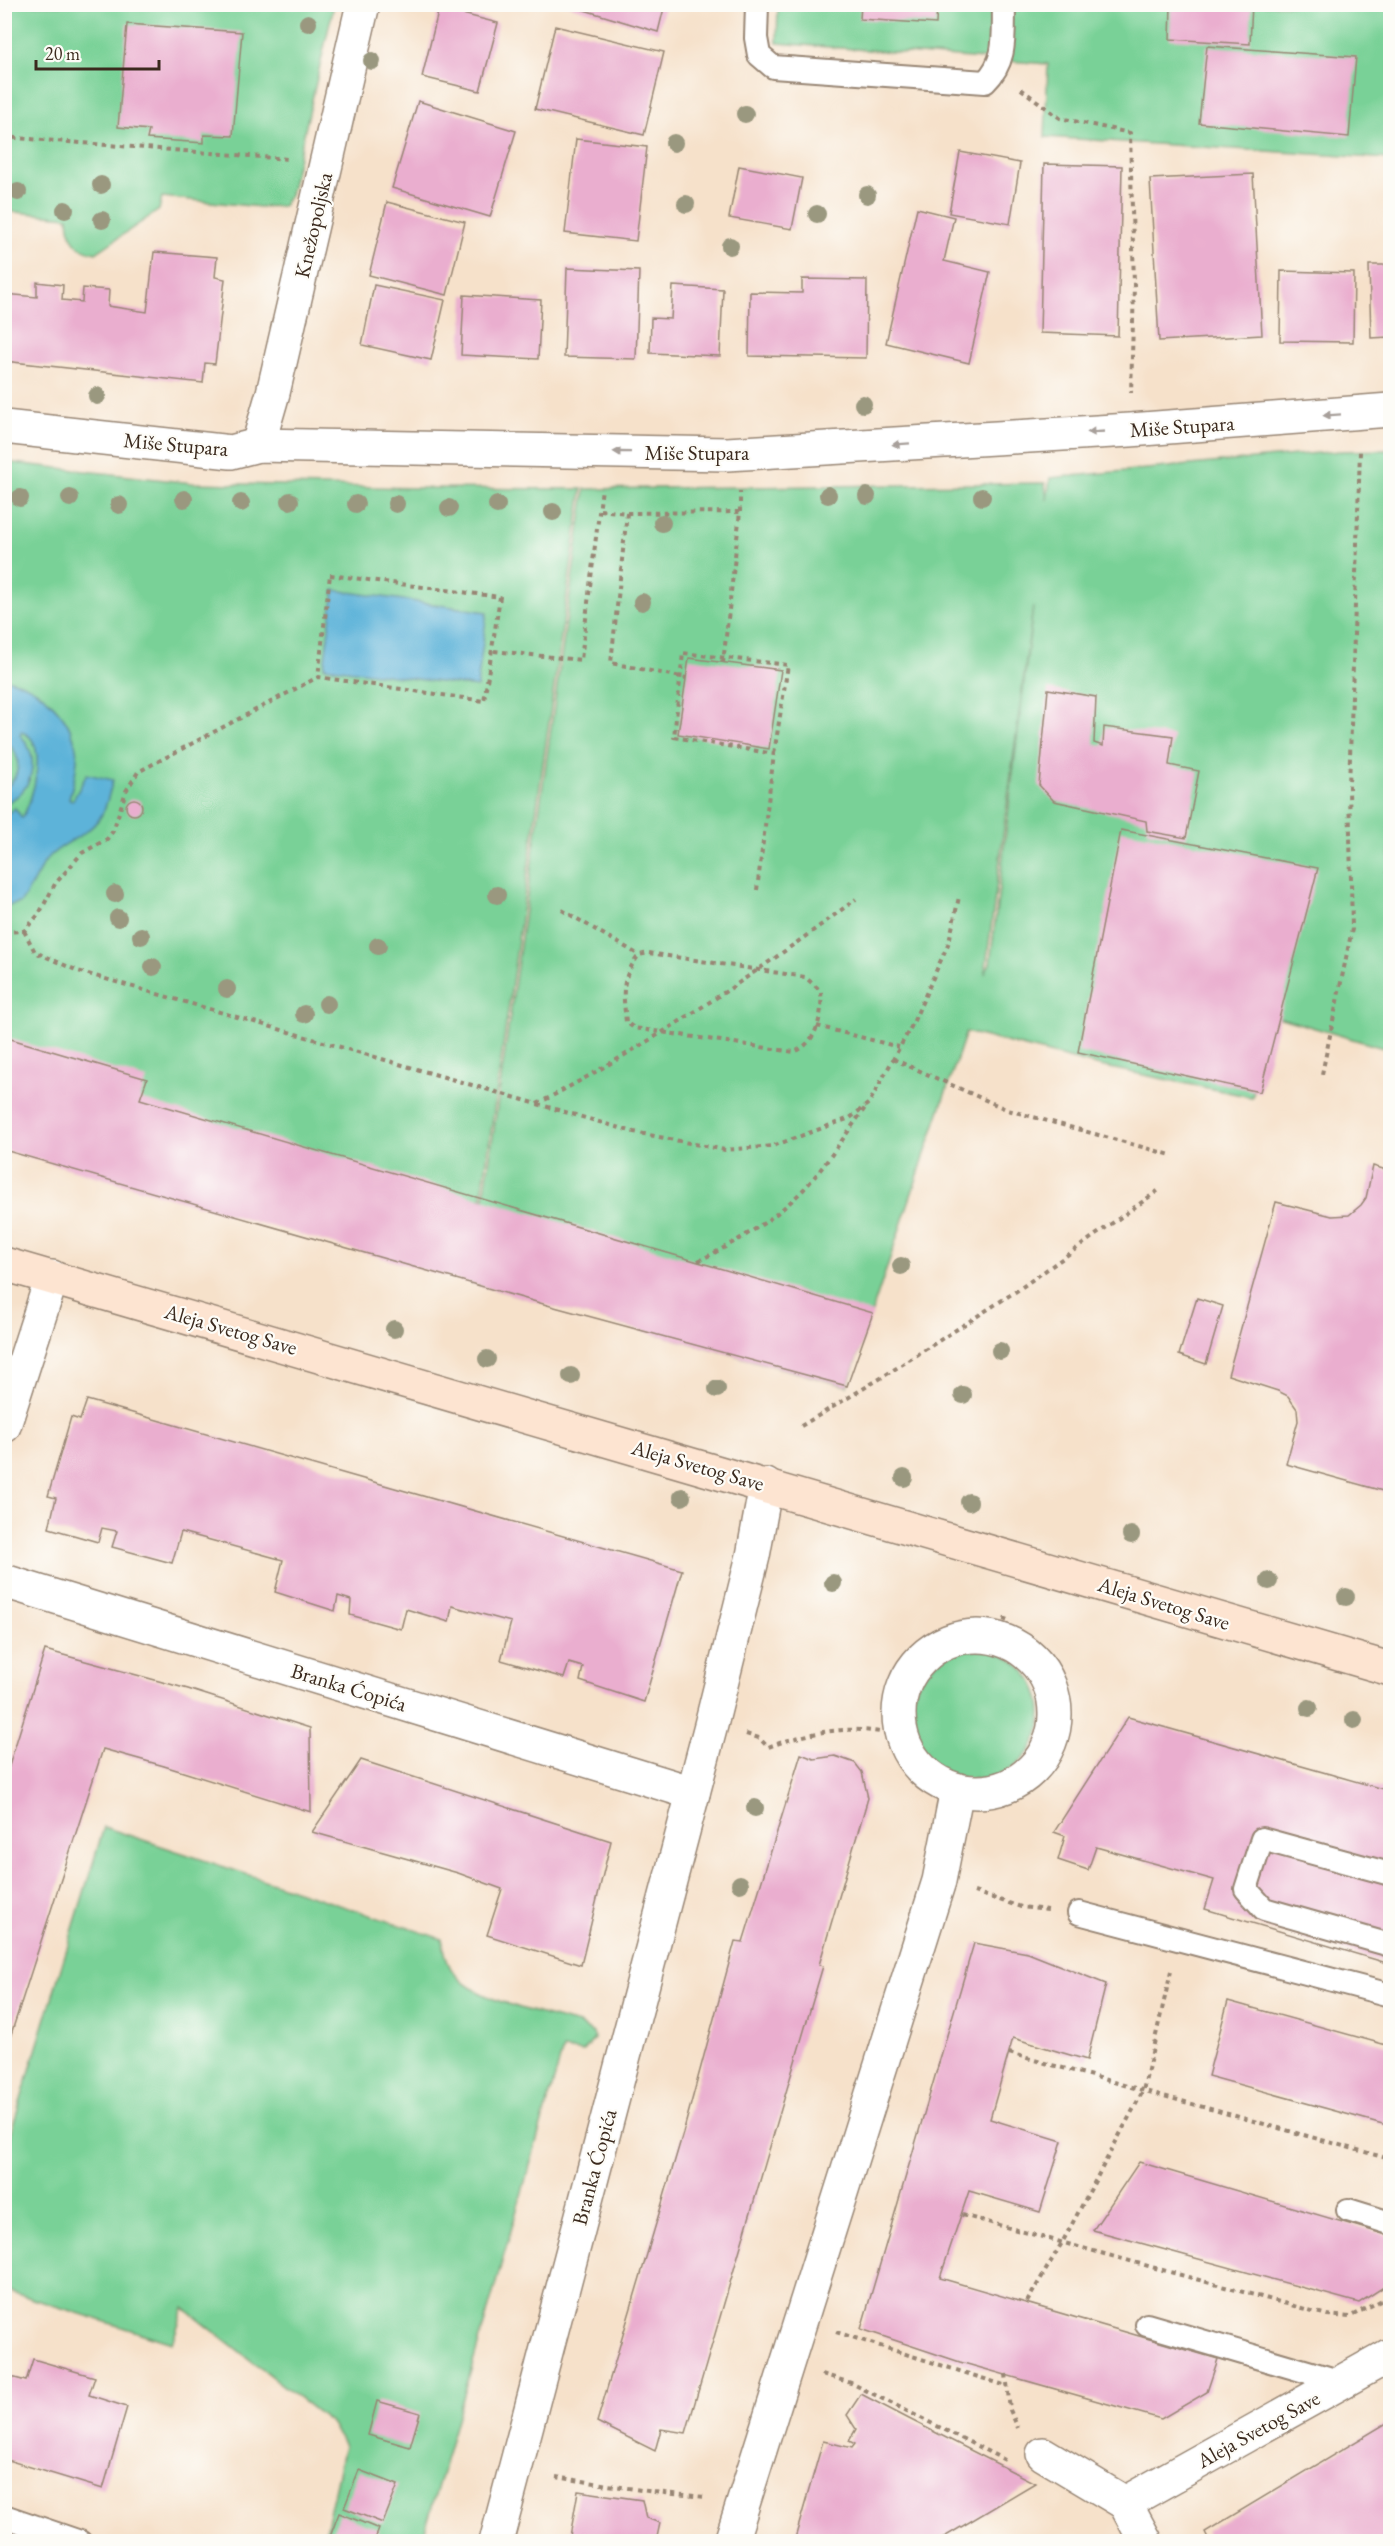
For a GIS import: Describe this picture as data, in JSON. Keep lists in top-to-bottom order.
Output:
{
  "streets": {
    "main road": ["Aleja Svetog Save"],
    "street": ["Knežopoljska", "Miše Stupara", "Branka Ćopića"]
  },
  "crossings": [
    ["Knežopoljska", "Miše Stupara"],
    ["Aleja Svetog Save", "Branka Ćopića"]
  ],
  "one_way": ["Miše Stupara"],
  "scale_bar": "20 m"
}
